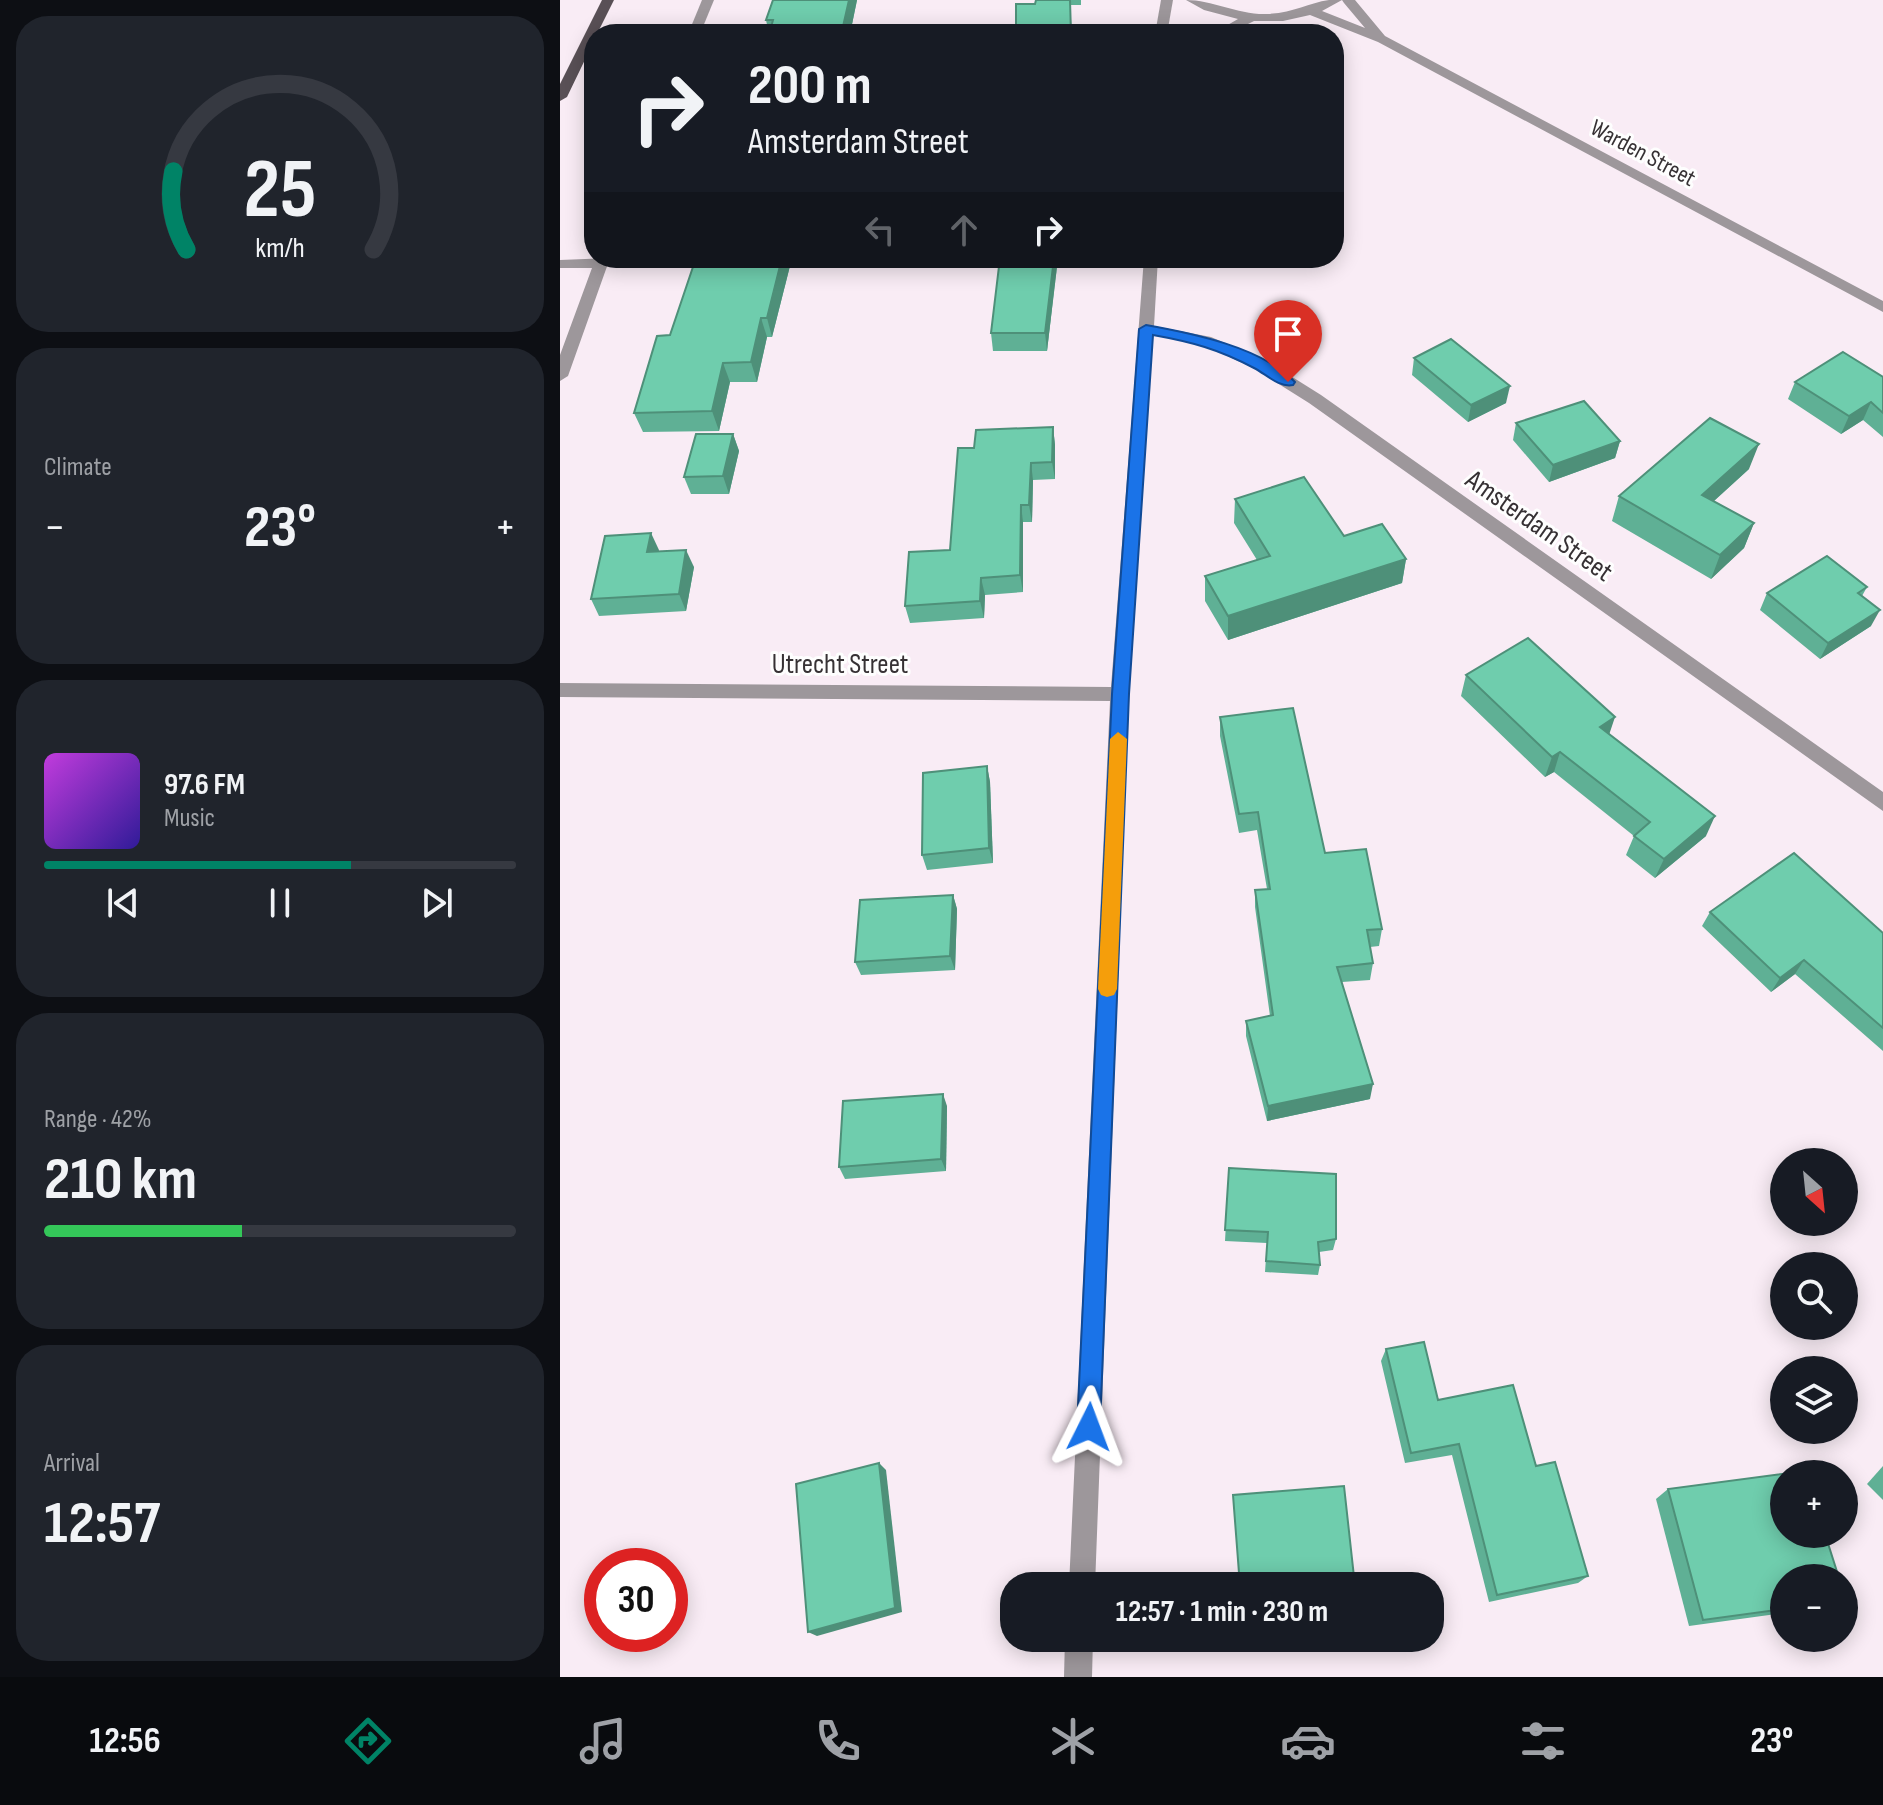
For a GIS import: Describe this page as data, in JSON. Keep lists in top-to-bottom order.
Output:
{
  "streets": {
    "street": ["Warden Street", "Amsterdam Street", "Utrecht Street"]
  },
  "north": "bottom right",
  "page": {
    "turn": ["200 m", "Amsterdam Street"],
    "tile": [
      "Climate",
      ["Range · 42%", "210 km"],
      ["Arrival", "12:57"]
    ],
    "heat": ["−", "23°", "+"],
    "song": ["97.6 FM", "Music"],
    "map_buttons": ["+", "−"],
    "limit": "30",
    "trip": "12:57 · 1 min · 230 m",
    "tabs": ["12:56", "23°"],
    "gauge": ["25", "km/h"]
  }
}
